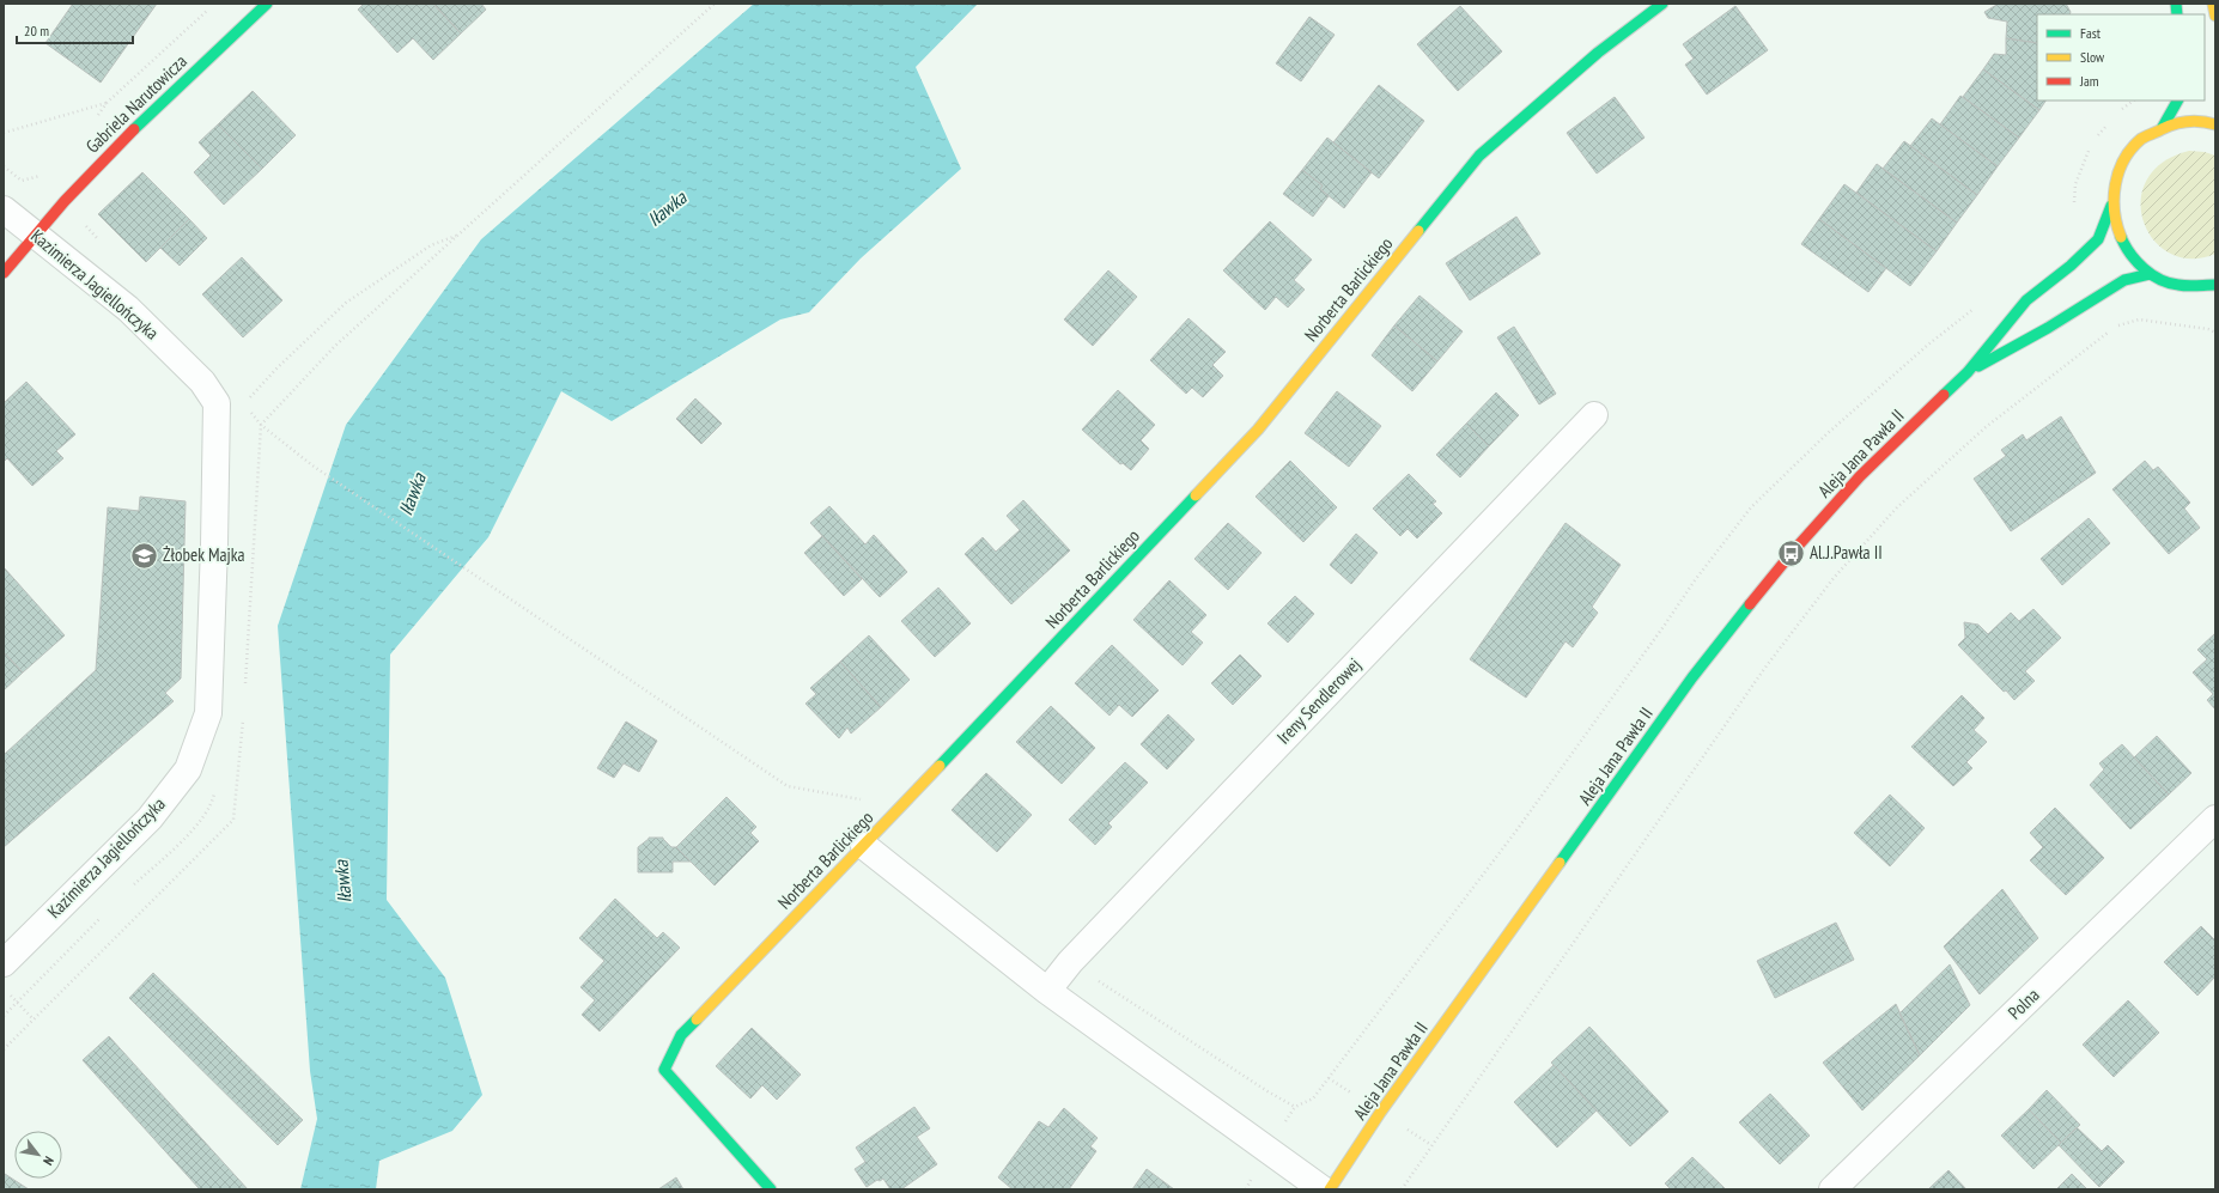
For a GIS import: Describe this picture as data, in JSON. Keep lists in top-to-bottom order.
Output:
{
  "streets": {
    "street": [
      "Gabriela Narutowicza",
      "Kazimierza Jagiellończyka",
      "Norberta Barlickiego",
      "Aleja Jana Pawła II",
      "Ireny Sendlerowej",
      "Polna"
    ]
  },
  "crossings": [
    ["Gabriela Narutowicza", "Kazimierza Jagiellończyka"]
  ],
  "water": ["Iławka"],
  "places": {
    "bus stop": ["Al.J.Pawła II"],
    "school or university": ["Żłobek Majka"]
  },
  "legend": ["Fast", "Slow", "Jam"],
  "scale_bar": "20 m",
  "north": "bottom right"
}
